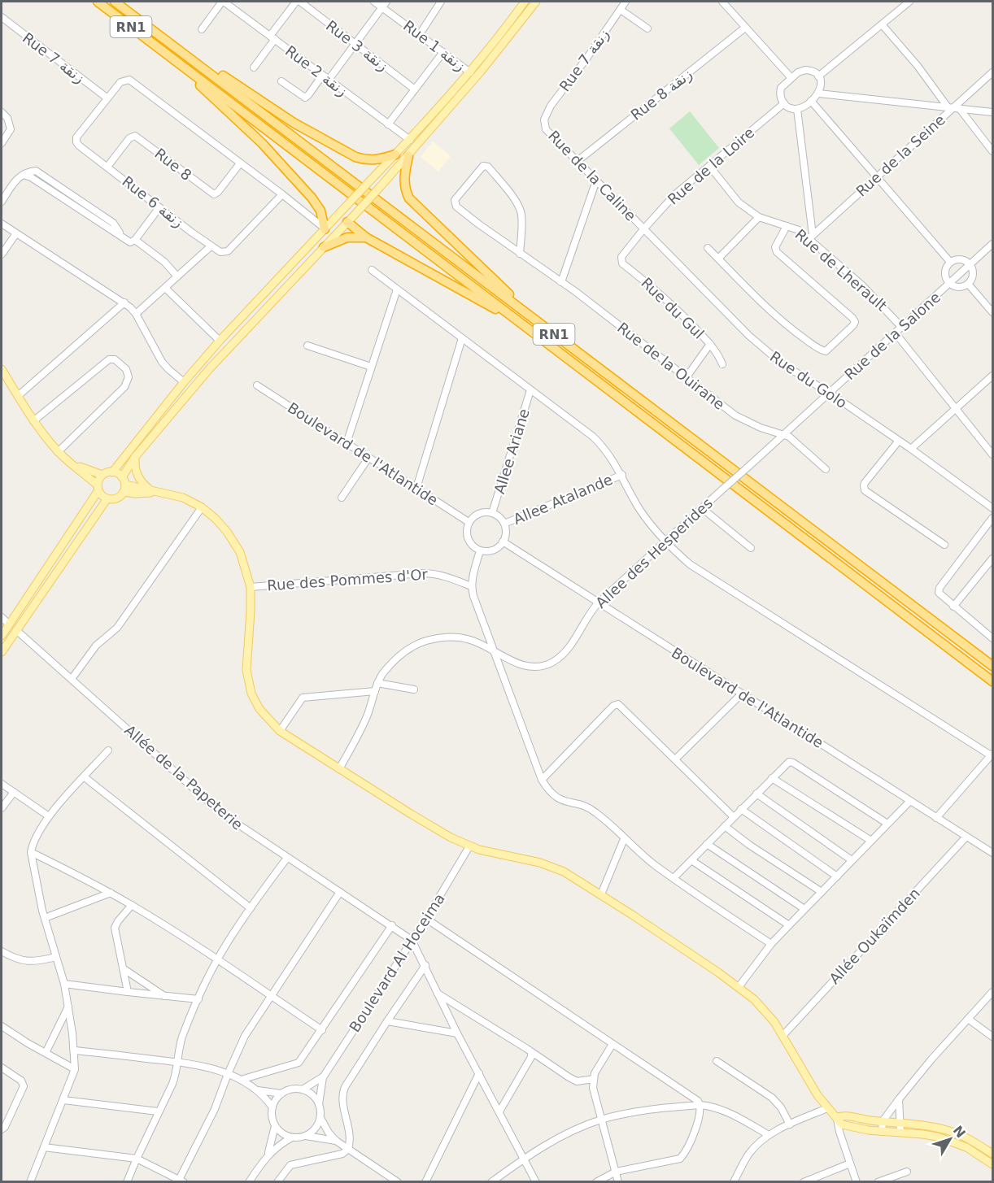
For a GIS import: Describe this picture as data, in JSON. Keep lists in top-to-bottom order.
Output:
{
  "streets": {
    "highway": ["RN1"],
    "street": [
      "Rue 3 زنقة",
      "Rue 1 زنقة",
      "Rue 7 زنقة",
      "Rue 2 زنقة",
      "Rue 8 زنقة",
      "Rue de la Seine",
      "Rue 8",
      "Rue de la Loire",
      "Rue de la Caline",
      "Rue 6 زنقة",
      "Rue de Lherault",
      "Rue du Gul",
      "Rue de la Salone",
      "Rue de la Ouirane",
      "Rue du Golo",
      "Allee Ariane",
      "Boulevard de l'Atlantide",
      "Allee Atalande",
      "Allee des Hesperides",
      "Rue des Pommes d'Or",
      "Allée de la Papeterie",
      "Allée Oukaïmden",
      "Boulevard Al Hoceima"
    ]
  },
  "crossings": [
    ["Rue 7 زنقة", "Rue de la Caline"],
    ["Rue 7 زنقة", "Rue 6 زنقة"],
    ["Rue 8 زنقة", "Rue de la Caline"],
    ["Rue de la Seine", "Rue de Lherault"],
    ["Rue 8", "Rue 6 زنقة"],
    ["Rue de la Loire", "Rue de la Caline"],
    ["Rue de la Loire", "Rue de Lherault"],
    ["Rue de la Loire", "Rue du Gul"],
    ["Rue de la Loire", "Rue du Golo"],
    ["Rue de la Caline", "Rue du Golo"],
    ["Rue de Lherault", "Rue de la Salone"],
    ["Rue de la Salone", "Rue de la Ouirane"],
    ["Rue de la Salone", "Rue du Golo"],
    ["Rue de la Salone", "Allee des Hesperides"],
    ["Allee Ariane", "Boulevard de l'Atlantide"],
    ["Allee Ariane", "Allee Atalande"],
    ["Boulevard de l'Atlantide", "Allee Atalande"],
    ["Boulevard de l'Atlantide", "Allee des Hesperides"],
    ["Boulevard de l'Atlantide", "Allée Oukaïmden"],
    ["Allée de la Papeterie", "Boulevard Al Hoceima"]
  ],
  "north": "top right"
}
